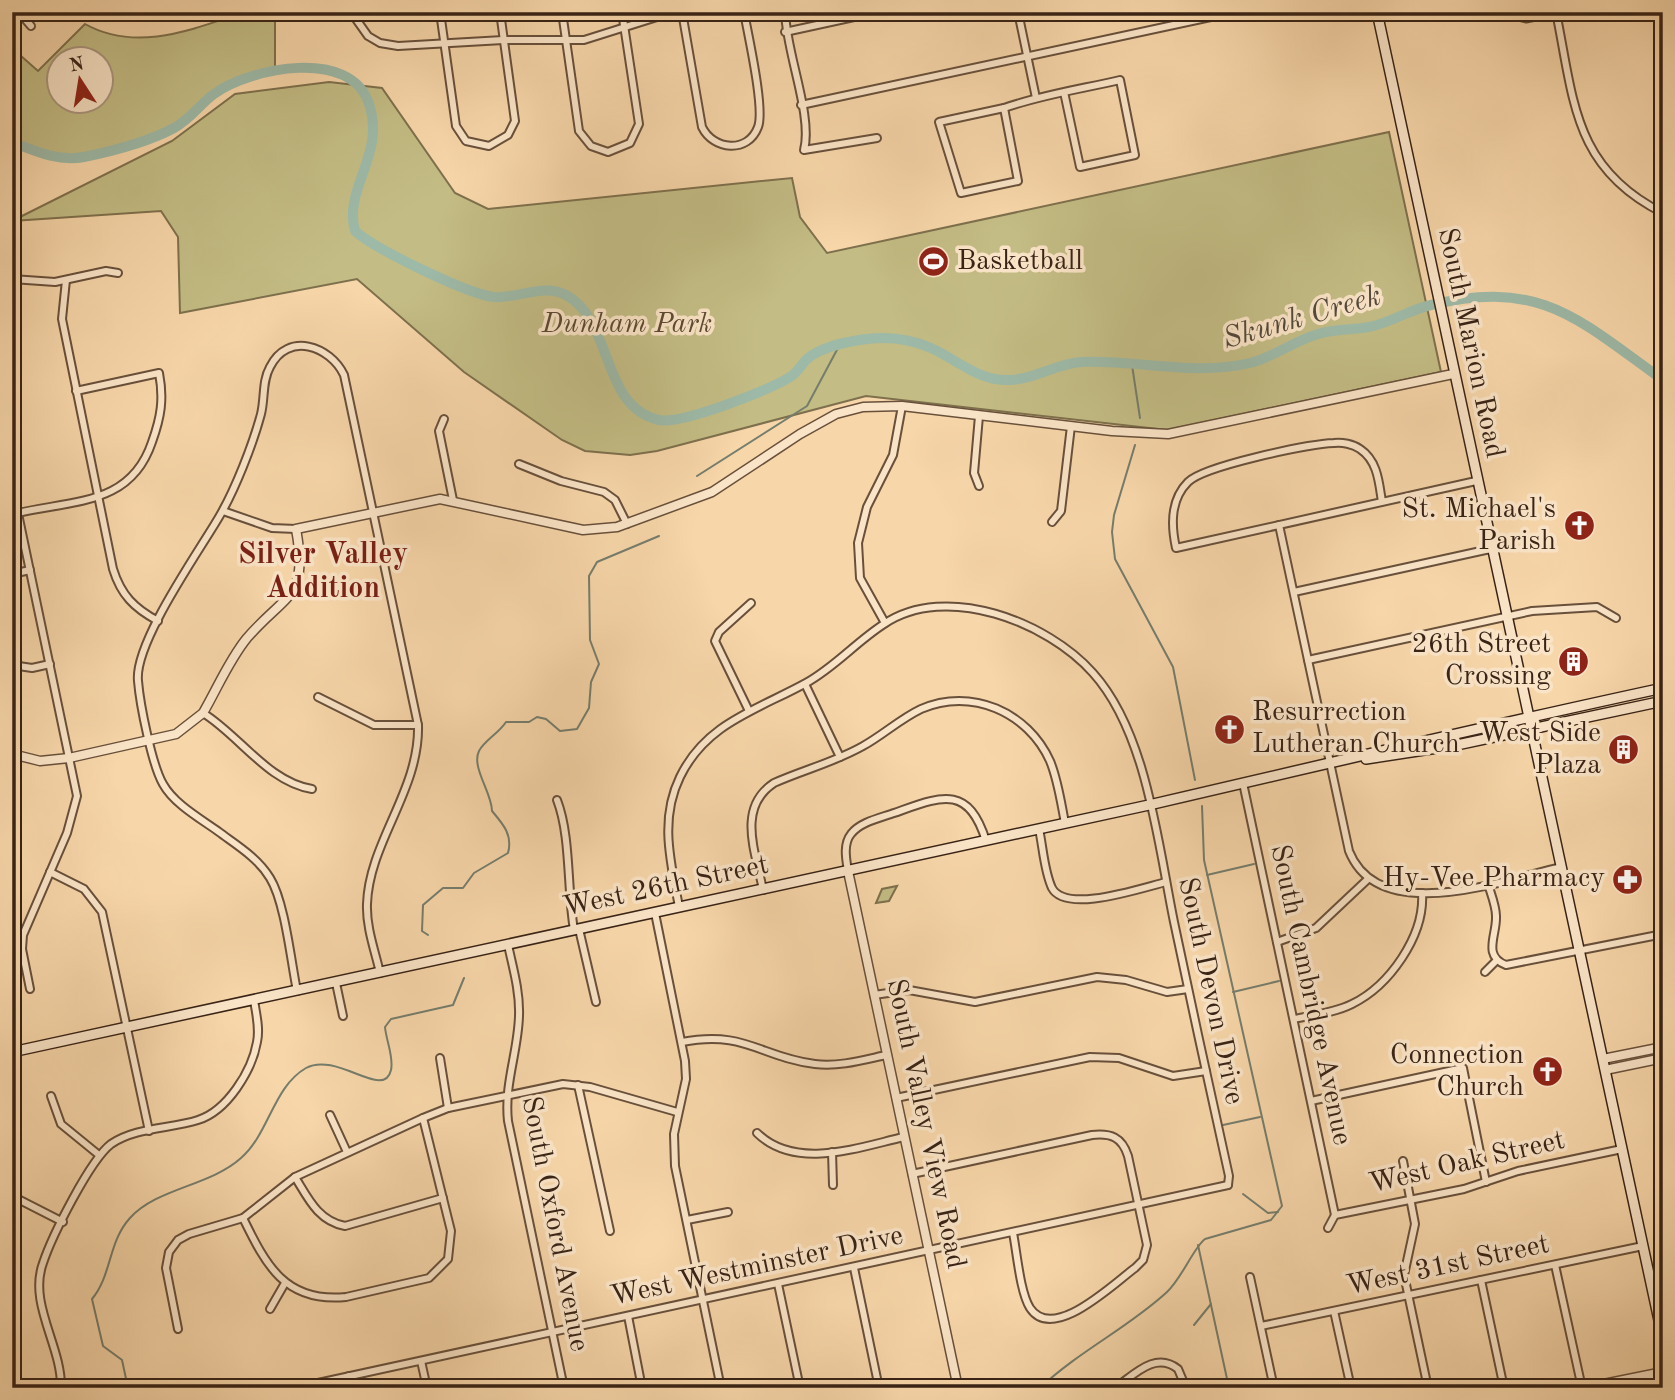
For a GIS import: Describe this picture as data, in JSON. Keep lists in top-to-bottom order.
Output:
{
  "streets": {
    "main road": ["South Marion Road", "West 26th Street"],
    "street": [
      "South Devon Drive",
      "South Cambridge Avenue",
      "South Valley View Road",
      "West Oak Street",
      "South Oxford Avenue",
      "West 31st Street",
      "West Westminster Drive"
    ]
  },
  "crossings": [
    ["South Marion Road", "West 26th Street"],
    ["South Marion Road", "West Oak Street"],
    ["South Marion Road", "West 31st Street"],
    ["West 26th Street", "South Devon Drive"],
    ["West 26th Street", "South Cambridge Avenue"],
    ["West 26th Street", "South Valley View Road"],
    ["West 26th Street", "South Oxford Avenue"],
    ["South Devon Drive", "West Westminster Drive"],
    ["South Cambridge Avenue", "West Oak Street"],
    ["South Valley View Road", "West Westminster Drive"],
    ["South Oxford Avenue", "West Westminster Drive"]
  ],
  "districts": ["Silver Valley Addition"],
  "water": ["Skunk Creek"],
  "parks": ["Dunham Park"],
  "places": {
    "sports": ["Basketball"],
    "church": ["St. Michael's Parish", "Resurrection Lutheran Church", "Connection Church"],
    "building": ["26th Street Crossing", "West Side Plaza"],
    "pharmacy": ["Hy-Vee Pharmacy"]
  },
  "north": "top"
}
